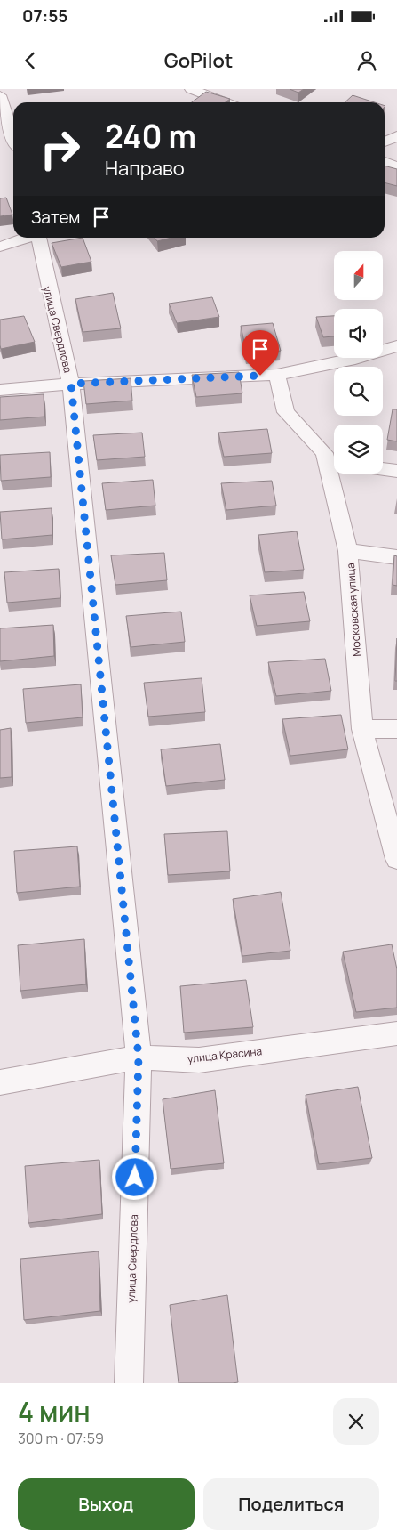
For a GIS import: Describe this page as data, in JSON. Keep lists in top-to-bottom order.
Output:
{
  "streets": {
    "street": ["улица Свердлова", "Московская улица", "улица Красина"]
  },
  "crossings": [
    ["улица Свердлова", "улица Красина"]
  ],
  "north": "top",
  "page": {
    "status": "07:55",
    "header": "GoPilot",
    "turn": ["240 m", "Направо"],
    "then": "Затем",
    "heading": ["4 мин", "300 m · 07:59"],
    "buttons": ["Выход", "Поделиться"]
  }
}
